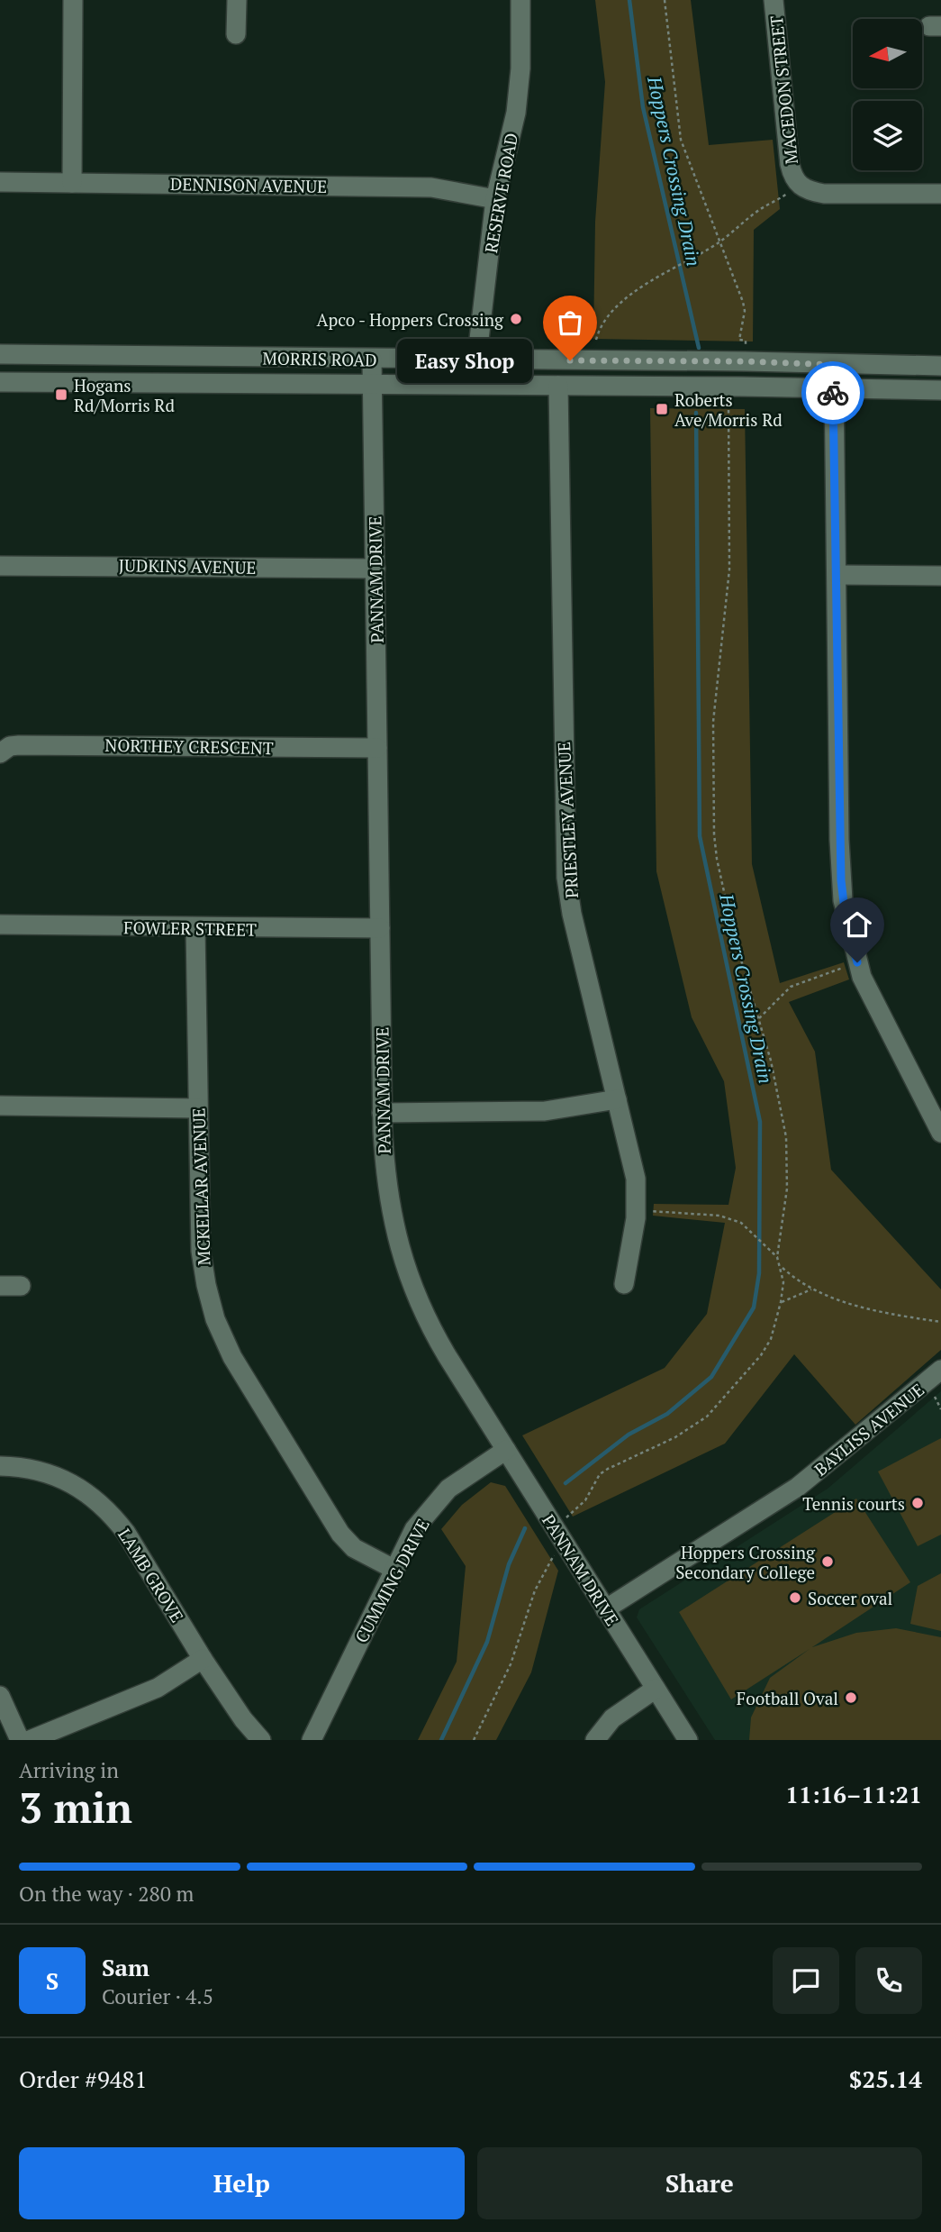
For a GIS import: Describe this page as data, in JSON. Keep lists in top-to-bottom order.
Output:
{
  "streets": {
    "street": [
      "MACEDON STREET",
      "DENNISON AVENUE",
      "RESERVE ROAD",
      "MORRIS ROAD",
      "JUDKINS AVENUE",
      "PANNAM DRIVE",
      "NORTHEY CRESCENT",
      "PRIESTLEY AVENUE",
      "FOWLER STREET",
      "MCKELLAR AVENUE",
      "BAYLISS AVENUE",
      "LAMB GROVE",
      "CUMMING DRIVE"
    ]
  },
  "crossings": [
    ["DENNISON AVENUE", "RESERVE ROAD"],
    ["RESERVE ROAD", "MORRIS ROAD"],
    ["MORRIS ROAD", "PANNAM DRIVE"],
    ["MORRIS ROAD", "PRIESTLEY AVENUE"],
    ["JUDKINS AVENUE", "PANNAM DRIVE"],
    ["PANNAM DRIVE", "NORTHEY CRESCENT"],
    ["PANNAM DRIVE", "FOWLER STREET"],
    ["PANNAM DRIVE", "BAYLISS AVENUE"],
    ["PANNAM DRIVE", "CUMMING DRIVE"],
    ["FOWLER STREET", "MCKELLAR AVENUE"],
    ["MCKELLAR AVENUE", "CUMMING DRIVE"]
  ],
  "water": ["Hoppers Crossing Drain"],
  "places": {
    "other": [
      "Apco - Hoppers Crossing",
      "Easy Shop",
      "Tennis courts",
      "Hoppers Crossing Secondary College",
      "Soccer oval",
      "Football Oval"
    ],
    "transit": ["Hogans Rd/Morris Rd", "Roberts Ave/Morris Rd"]
  },
  "north": "left",
  "page": {
    "bubble": "Easy Shop",
    "heading": ["3 min", "Arriving in", "11:16–11:21"],
    "panel": [
      "Sam",
      "Courier · 4.5",
      "Order #9481",
      "$25.14"
    ],
    "bar": "On the way · 280 m",
    "round": "S",
    "buttons": ["Help", "Share"]
  }
}
